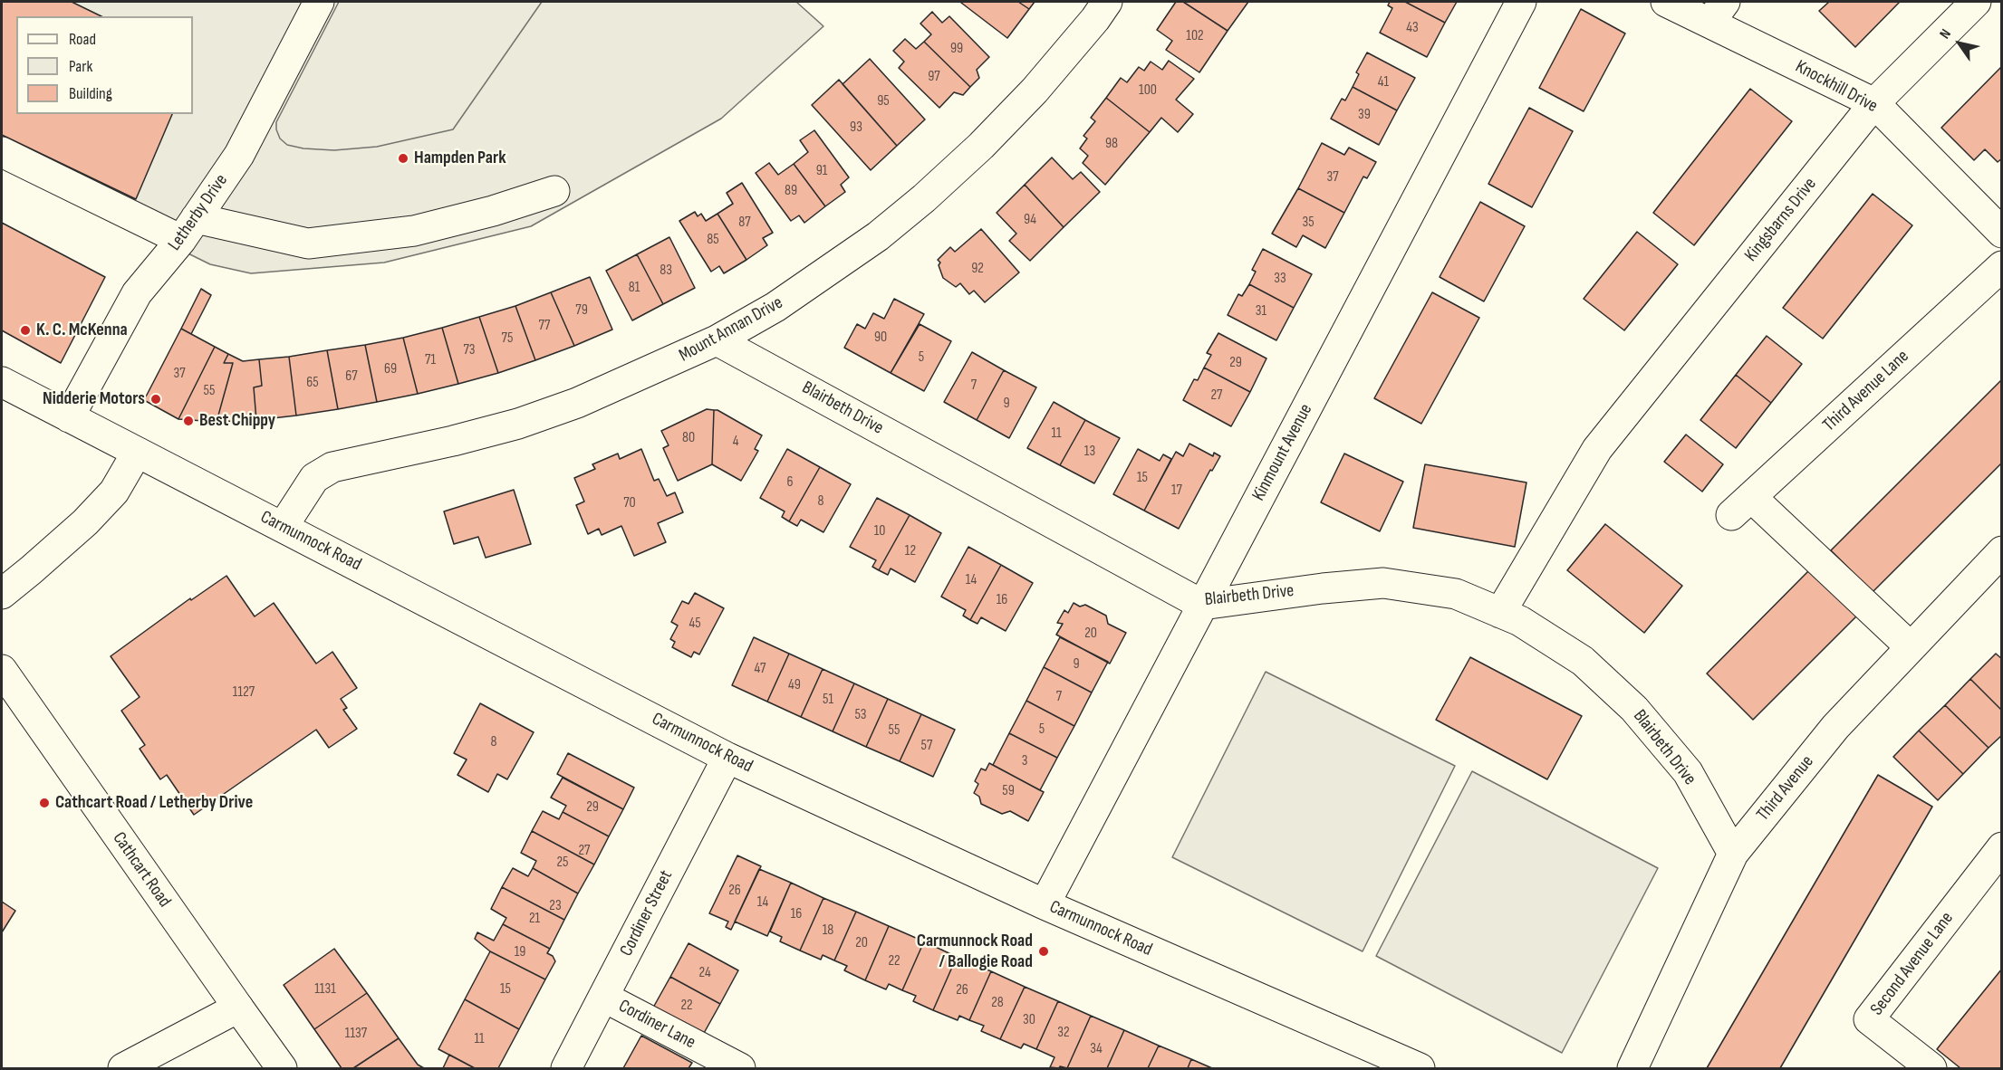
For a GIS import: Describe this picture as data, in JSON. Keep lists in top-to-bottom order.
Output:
{
  "streets": {
    "street": [
      "Knockhill Drive",
      "Letherby Drive",
      "Kingsbarns Drive",
      "Mount Annan Drive",
      "Third Avenue Lane",
      "Blairbeth Drive",
      "Kinmount Avenue",
      "Carmunnock Road",
      "Third Avenue",
      "Cathcart Road",
      "Cordiner Street",
      "Second Avenue Lane",
      "Cordiner Lane"
    ]
  },
  "crossings": [
    ["Knockhill Drive", "Kingsbarns Drive"],
    ["Letherby Drive", "Carmunnock Road"],
    ["Kingsbarns Drive", "Blairbeth Drive"],
    ["Mount Annan Drive", "Blairbeth Drive"],
    ["Mount Annan Drive", "Carmunnock Road"],
    ["Third Avenue Lane", "Third Avenue"],
    ["Blairbeth Drive", "Kinmount Avenue"],
    ["Blairbeth Drive", "Third Avenue"],
    ["Kinmount Avenue", "Carmunnock Road"],
    ["Carmunnock Road", "Cordiner Street"],
    ["Cordiner Street", "Cordiner Lane"]
  ],
  "places": [
    "Hampden Park",
    "K. C. McKenna",
    "Nidderie Motors",
    "Best Chippy",
    "Cathcart Road / Letherby Drive",
    "Carmunnock Road / Ballogie Road"
  ],
  "house_numbers": [
    "43",
    "102",
    "99",
    "97",
    "41",
    "100",
    "95",
    "39",
    "93",
    "98",
    "91",
    "37",
    "89",
    "94",
    "87",
    "35",
    "85",
    "92",
    "83",
    "33",
    "81",
    "79",
    "31",
    "77",
    "90",
    "75",
    "73",
    "5",
    "71",
    "29",
    "69",
    "37",
    "67",
    "65",
    "7",
    "55",
    "27",
    "9",
    "11",
    "80",
    "4",
    "13",
    "15",
    "6",
    "17",
    "8",
    "70",
    "10",
    "12",
    "14",
    "16",
    "45",
    "20",
    "9",
    "47",
    "49",
    "1127",
    "7",
    "51",
    "53",
    "5",
    "55",
    "8",
    "57",
    "3",
    "59",
    "29",
    "27",
    "25",
    "26",
    "14",
    "23",
    "16",
    "21",
    "18",
    "20",
    "19",
    "22",
    "24",
    "1131",
    "15",
    "26",
    "28",
    "22",
    "30",
    "32",
    "1137",
    "11",
    "34"
  ],
  "legend": ["Road", "Park", "Building"],
  "north": "top left"
}
